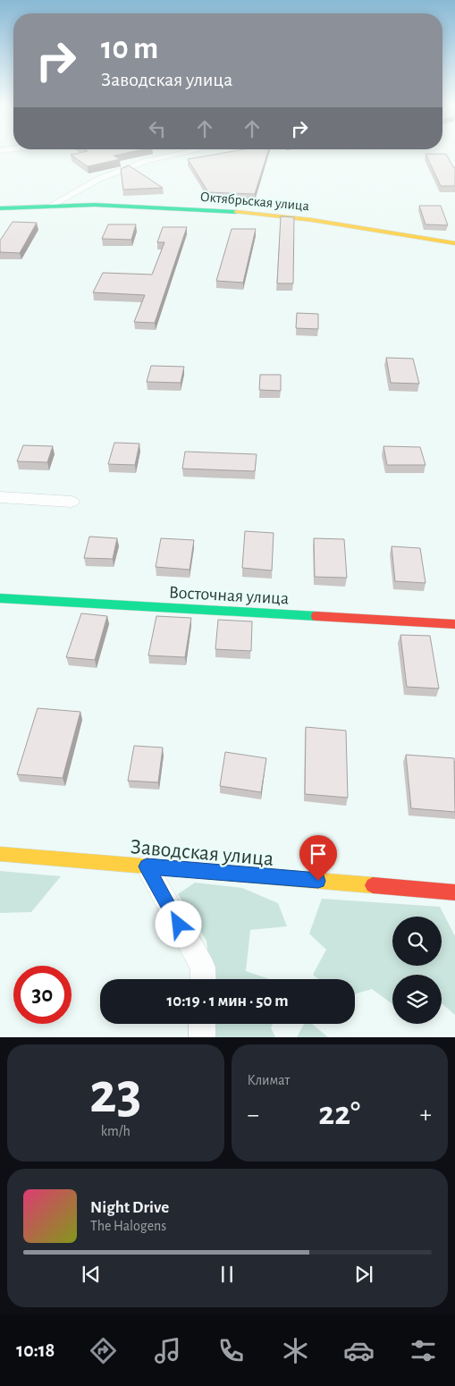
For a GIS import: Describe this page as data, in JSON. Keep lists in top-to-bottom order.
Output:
{
  "streets": {
    "street": ["Октябрьская улица", "Восточная улица", "Заводская улица"]
  },
  "page": {
    "turn": ["10 m", "Заводская улица"],
    "limit": "30",
    "trip": "10:19 · 1 мин · 50 m",
    "tile": [
      ["23", "km/h"],
      "Климат"
    ],
    "heat": ["−", "22°", "+"],
    "song": ["Night Drive", "The Halogens"],
    "tabs": "10:18"
  }
}
